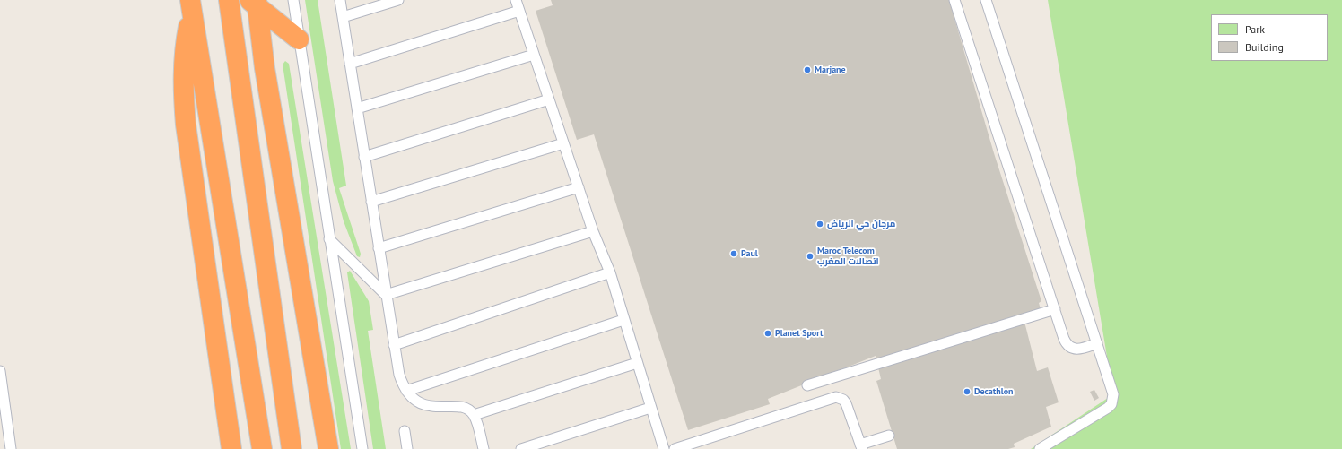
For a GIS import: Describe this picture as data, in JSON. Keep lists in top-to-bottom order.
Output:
{
  "places": [
    "Marjane",
    "مرجان حي الرياض",
    "Paul",
    "Maroc Telecom اتصالات المغرب",
    "Planet Sport",
    "Decathlon"
  ],
  "legend": ["Park", "Building"]
}
